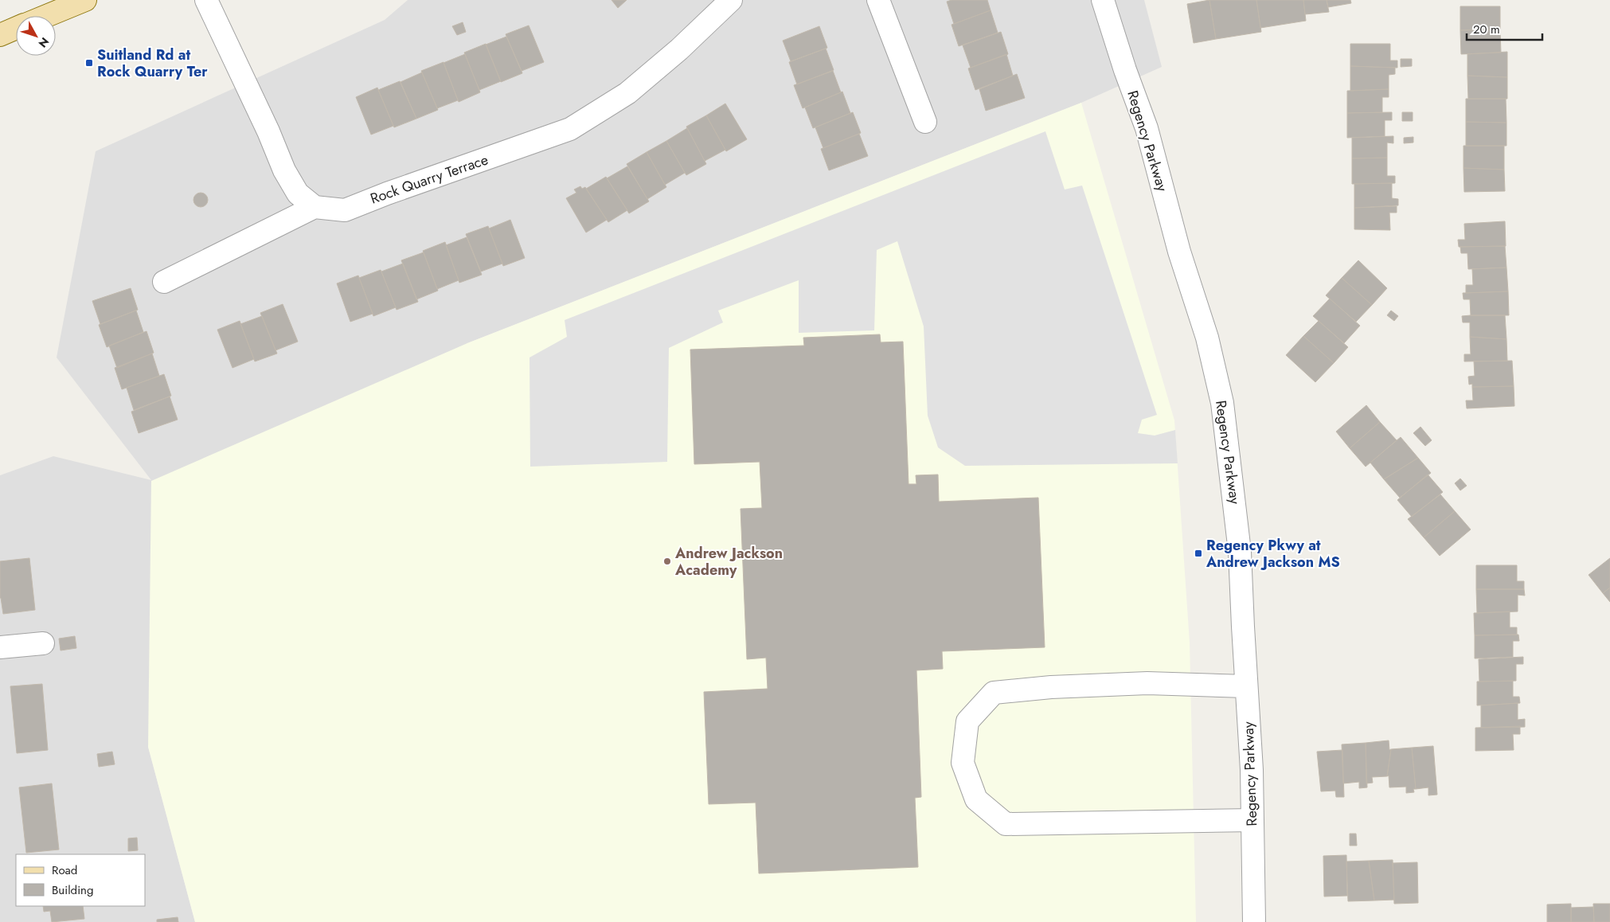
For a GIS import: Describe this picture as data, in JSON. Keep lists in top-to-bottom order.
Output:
{
  "streets": {
    "street": ["Regency Parkway", "Rock Quarry Terrace"]
  },
  "places": {
    "transit": ["Suitland Rd at Rock Quarry Ter", "Regency Pkwy at Andrew Jackson MS"],
    "other": ["Andrew Jackson Academy"]
  },
  "legend": ["Road", "Building"],
  "scale_bar": "20 m",
  "north": "bottom right"
}
